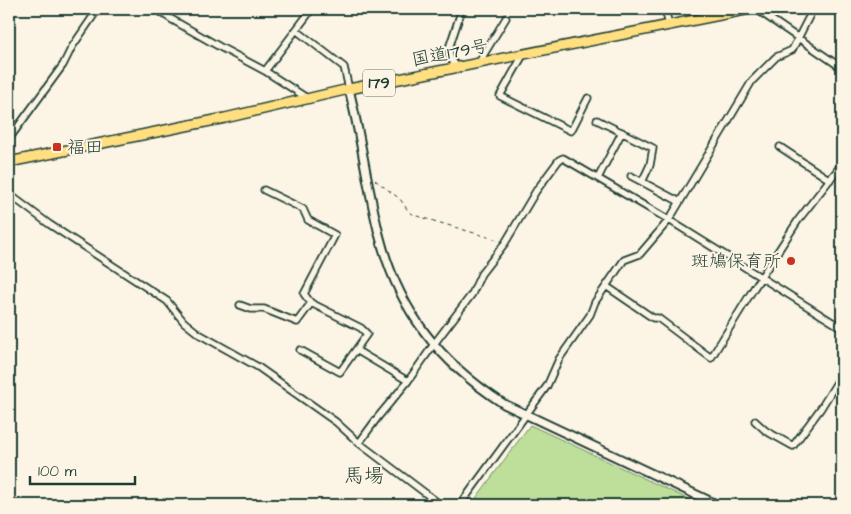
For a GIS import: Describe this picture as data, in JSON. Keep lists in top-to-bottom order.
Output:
{
  "streets": {
    "highway": ["国道179号", "179"]
  },
  "districts": ["馬場"],
  "places": {
    "transit": ["福田"],
    "other": ["斑鳩保育所"]
  },
  "scale_bar": "100 m"
}
